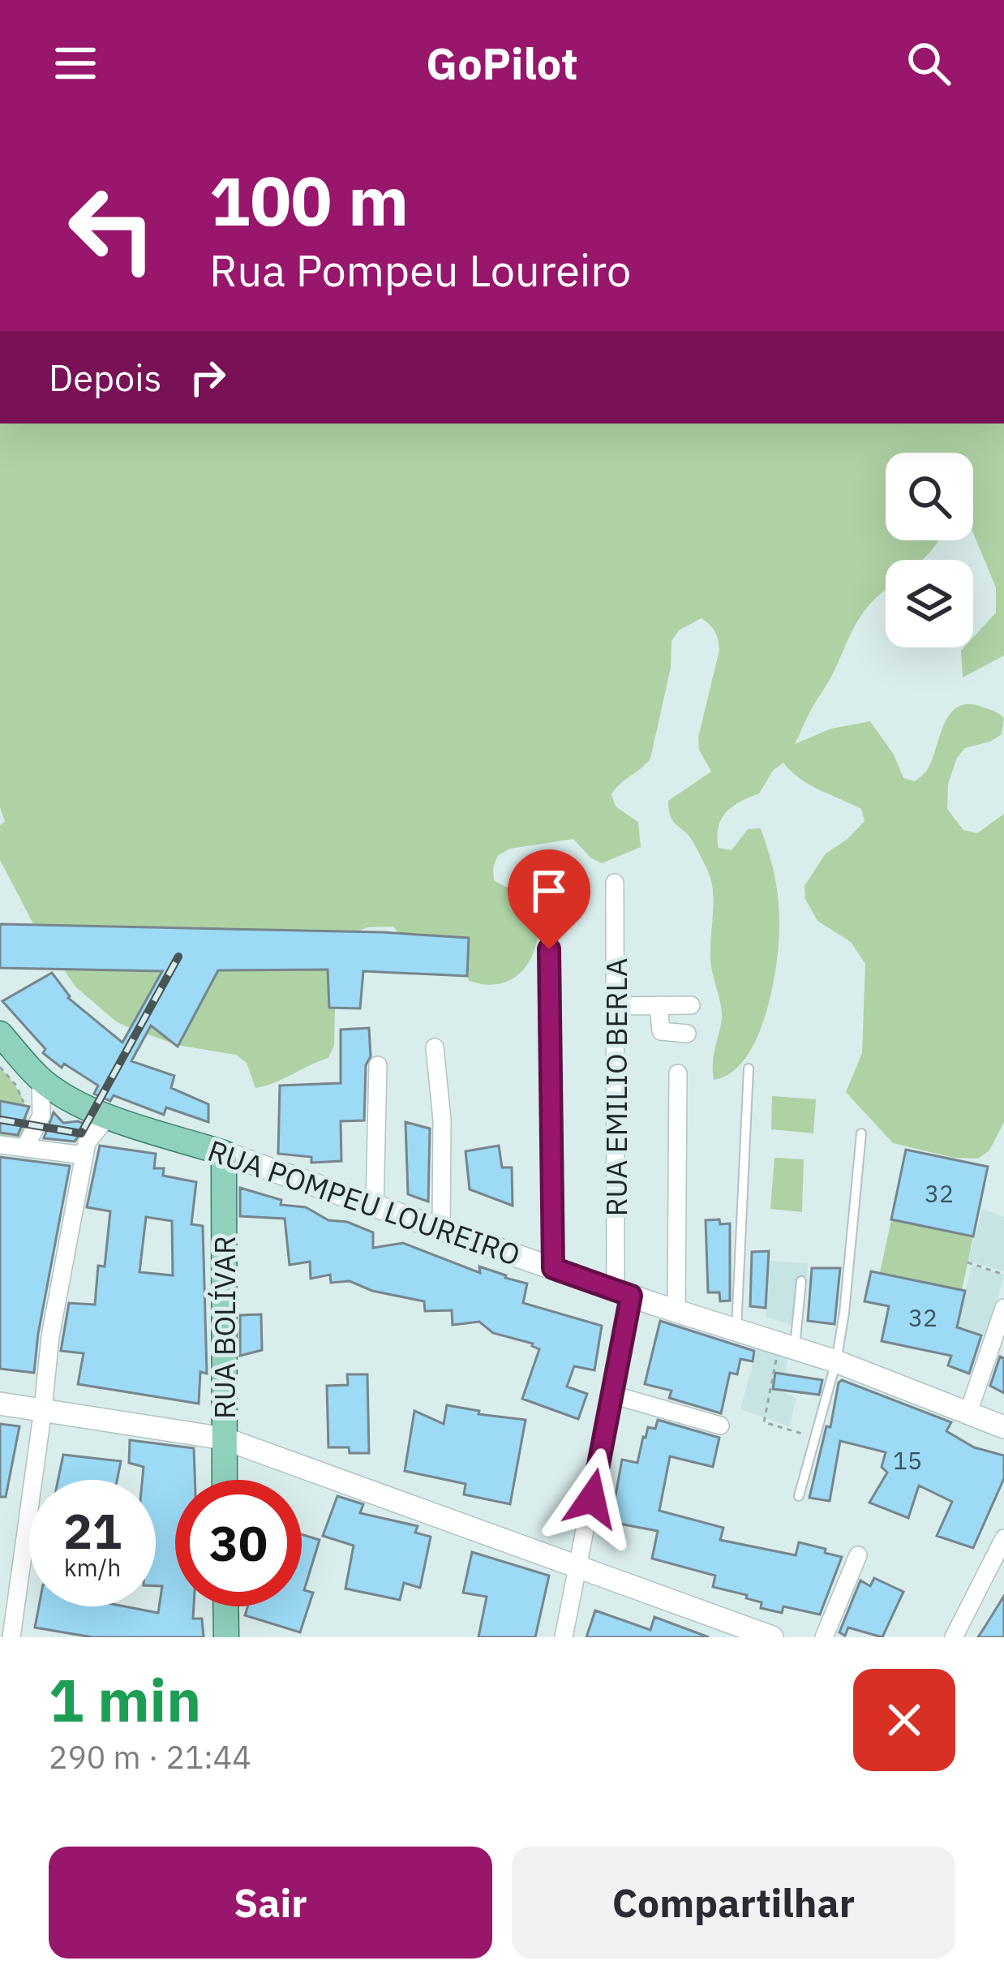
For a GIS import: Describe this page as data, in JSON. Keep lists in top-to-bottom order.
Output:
{
  "streets": {
    "main road": ["RUA POMPEU LOUREIRO", "RUA BOLÍVAR"],
    "street": ["RUA EMILIO BERLA"]
  },
  "crossings": [
    ["RUA EMILIO BERLA", "RUA POMPEU LOUREIRO"],
    ["RUA POMPEU LOUREIRO", "RUA BOLÍVAR"]
  ],
  "house_numbers": ["32", "32", "15"],
  "page": {
    "header": "GoPilot",
    "turn": ["100 m", "Rua Pompeu Loureiro"],
    "then": "Depois",
    "speed": "21 km/h",
    "limit": "30",
    "heading": ["1 min", "290 m · 21:44"],
    "buttons": ["Sair", "Compartilhar"]
  }
}
